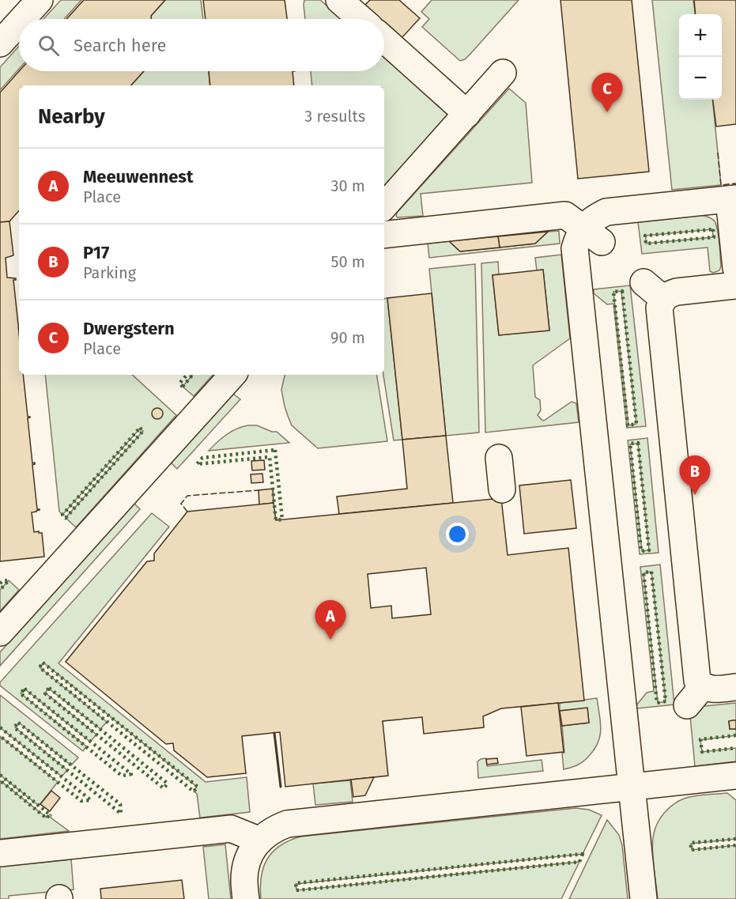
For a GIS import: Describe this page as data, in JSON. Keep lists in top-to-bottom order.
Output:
{
  "page": {
    "map_buttons": ["+", "−"],
    "search": "Search here",
    "pins": ["C", "B", "A"],
    "heading": ["Nearby", "3 results"],
    "list": [
      {
        "mark": "A",
        "name": "Meeuwennest",
        "note": "Place",
        "value": "30 m"
      },
      {
        "mark": "B",
        "name": "P17",
        "note": "Parking",
        "value": "50 m"
      },
      {
        "mark": "C",
        "name": "Dwergstern",
        "note": "Place",
        "value": "90 m"
      }
    ]
  }
}
